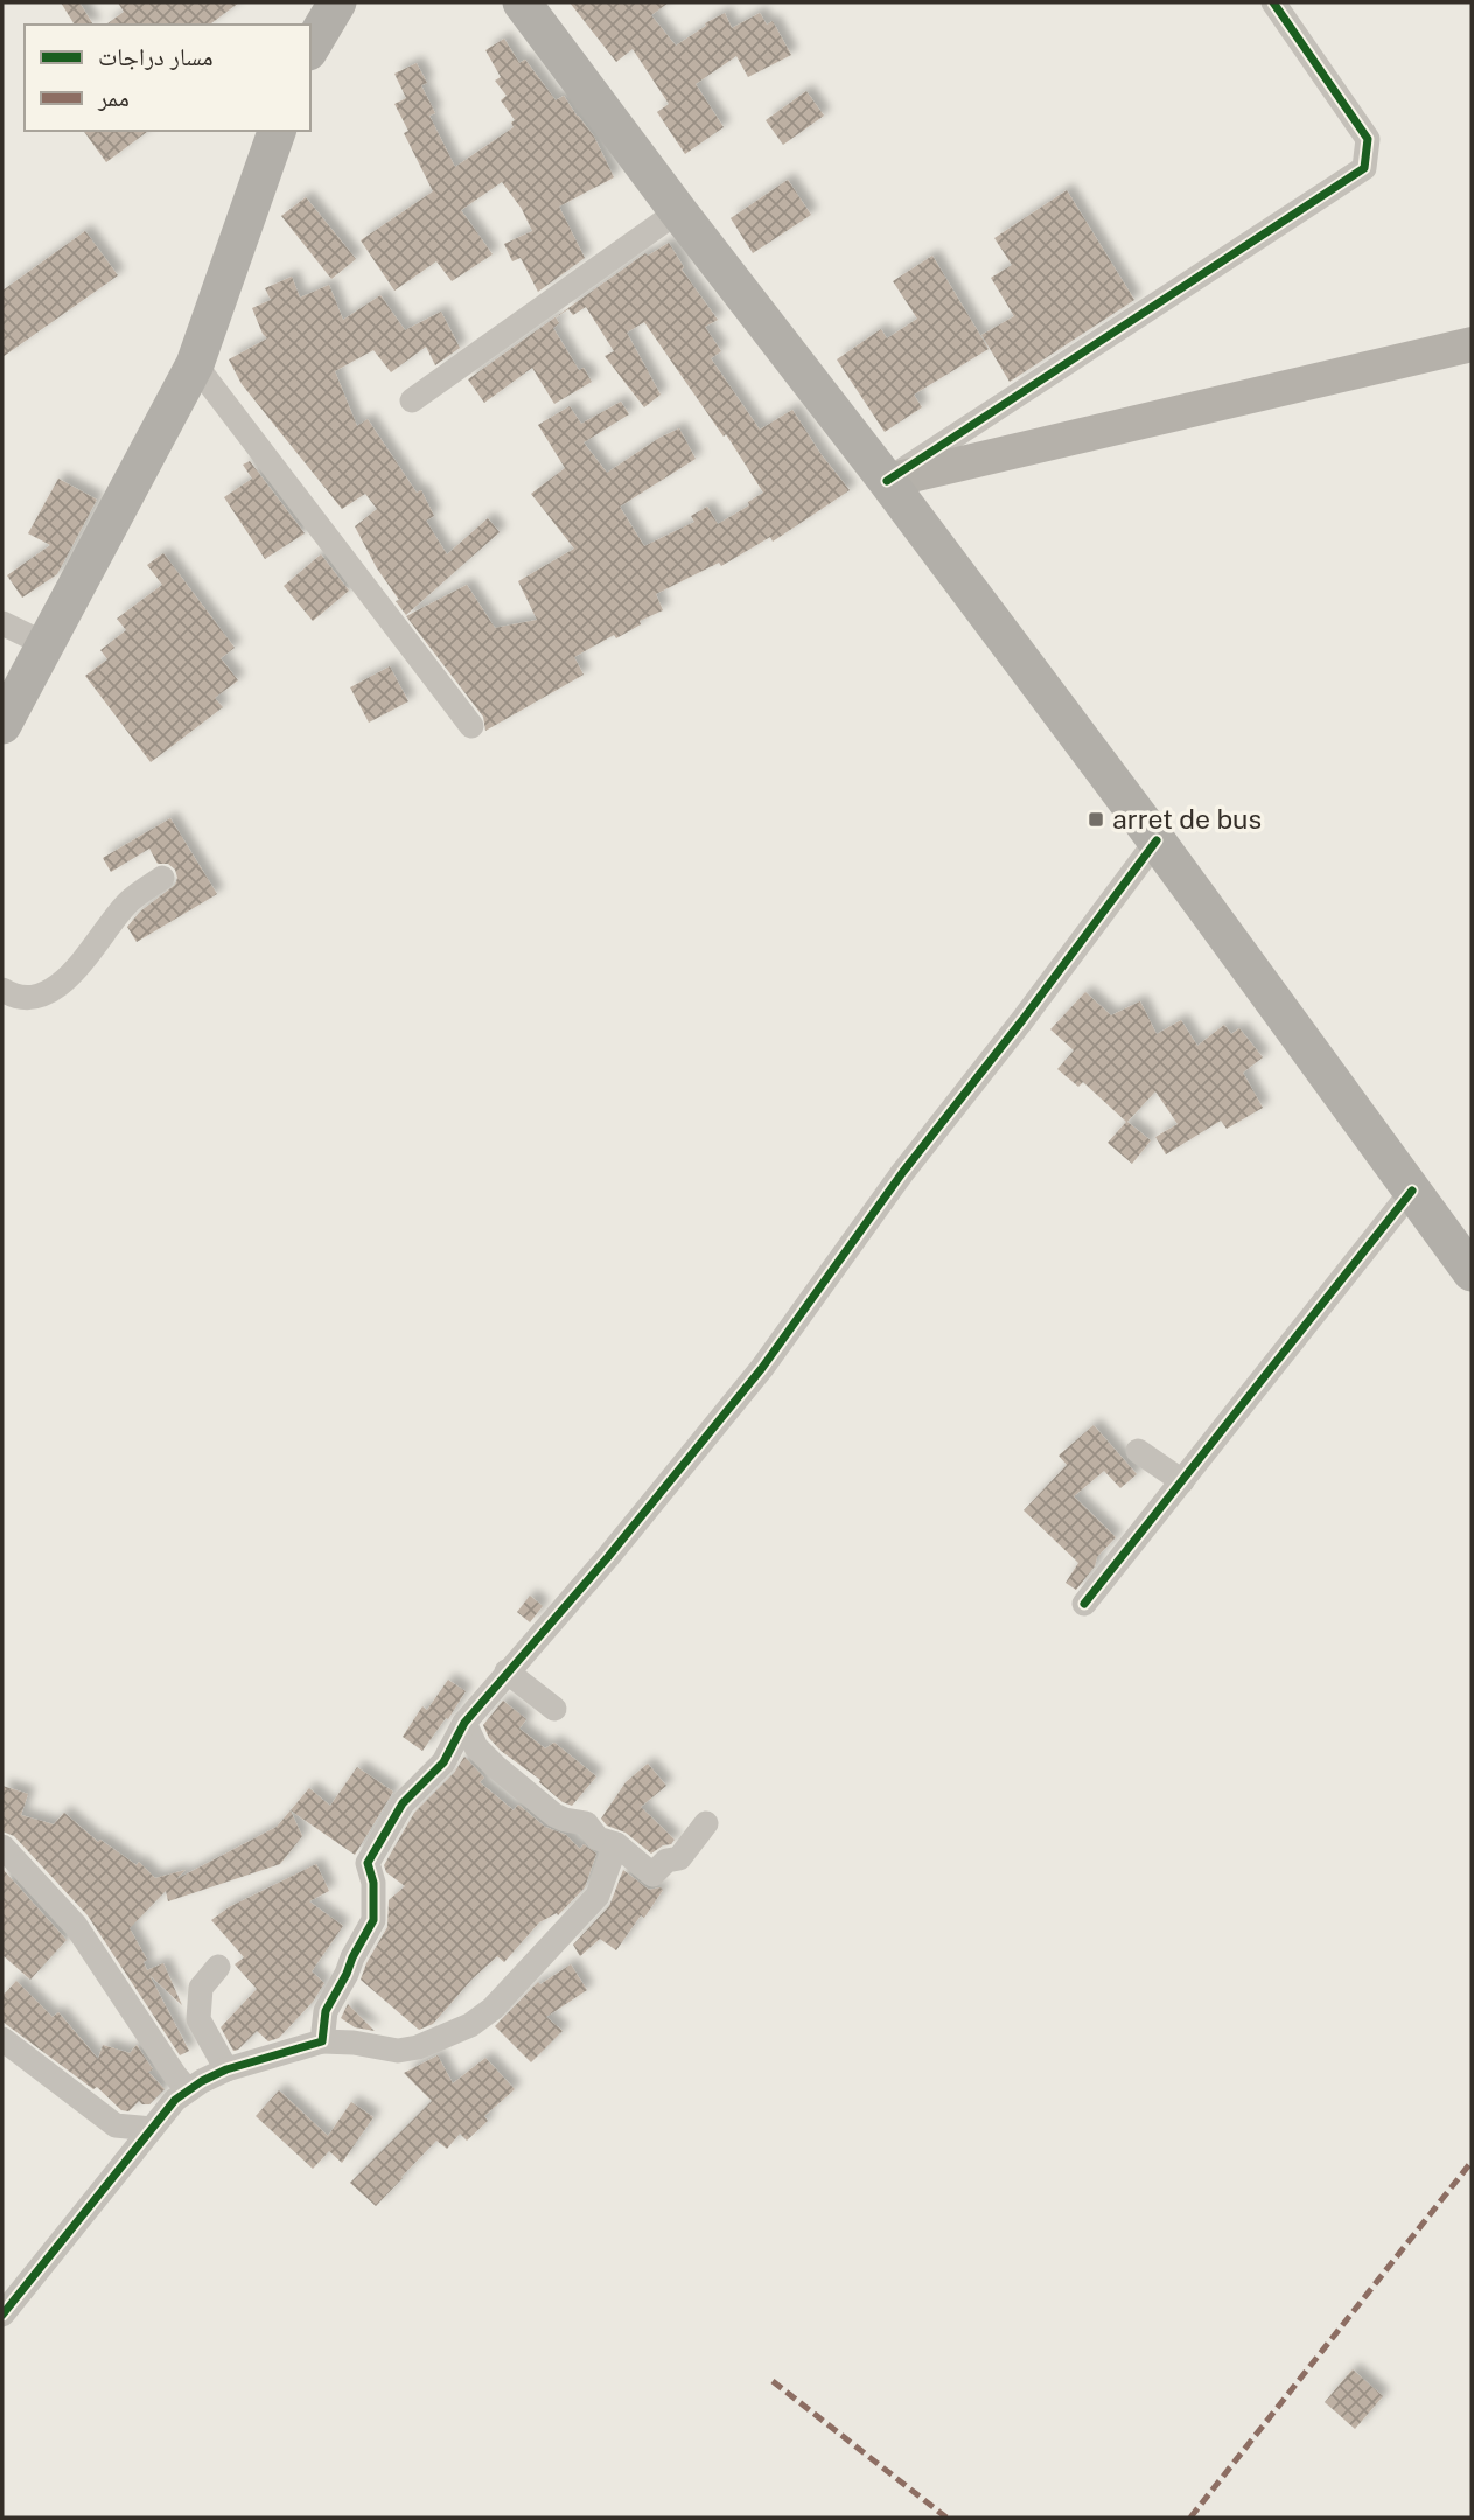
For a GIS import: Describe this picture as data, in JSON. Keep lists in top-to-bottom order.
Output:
{
  "places": {
    "transit": ["arret de bus"]
  },
  "legend": ["مسار دراجات", "ممر"]
}
